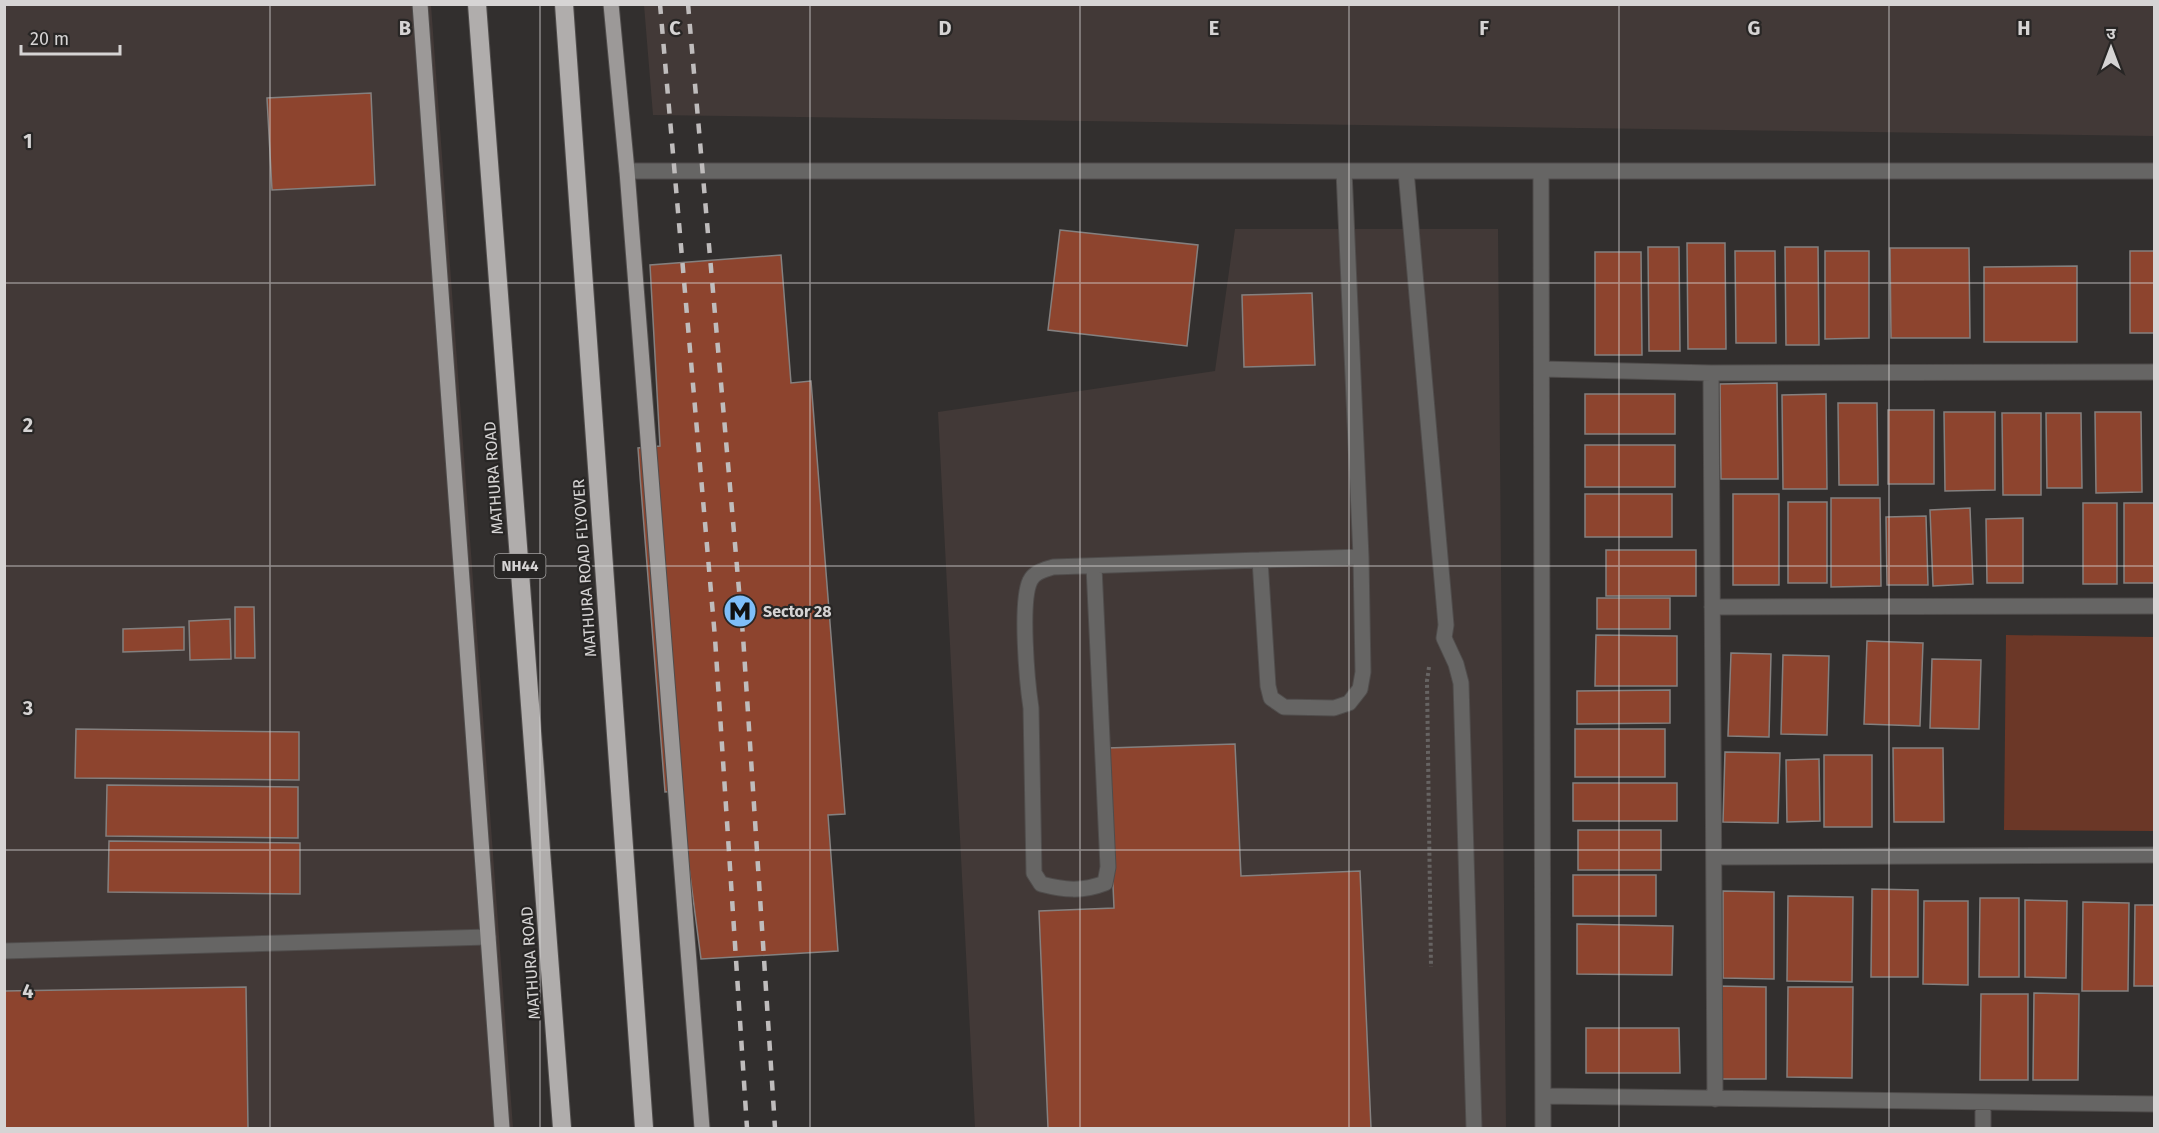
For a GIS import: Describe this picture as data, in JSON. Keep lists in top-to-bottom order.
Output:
{
  "streets": {
    "highway": ["MATHURA ROAD", "NH44", "MATHURA ROAD FLYOVER"]
  },
  "places": {
    "metro station": ["Sector 28"]
  },
  "scale_bar": "20 m",
  "north": "top",
  "grid": {
    "columns": [
      "B",
      "C",
      "D",
      "E",
      "F",
      "G",
      "H"
    ],
    "rows": [
      "1",
      "2",
      "3",
      "4"
    ]
  }
}
